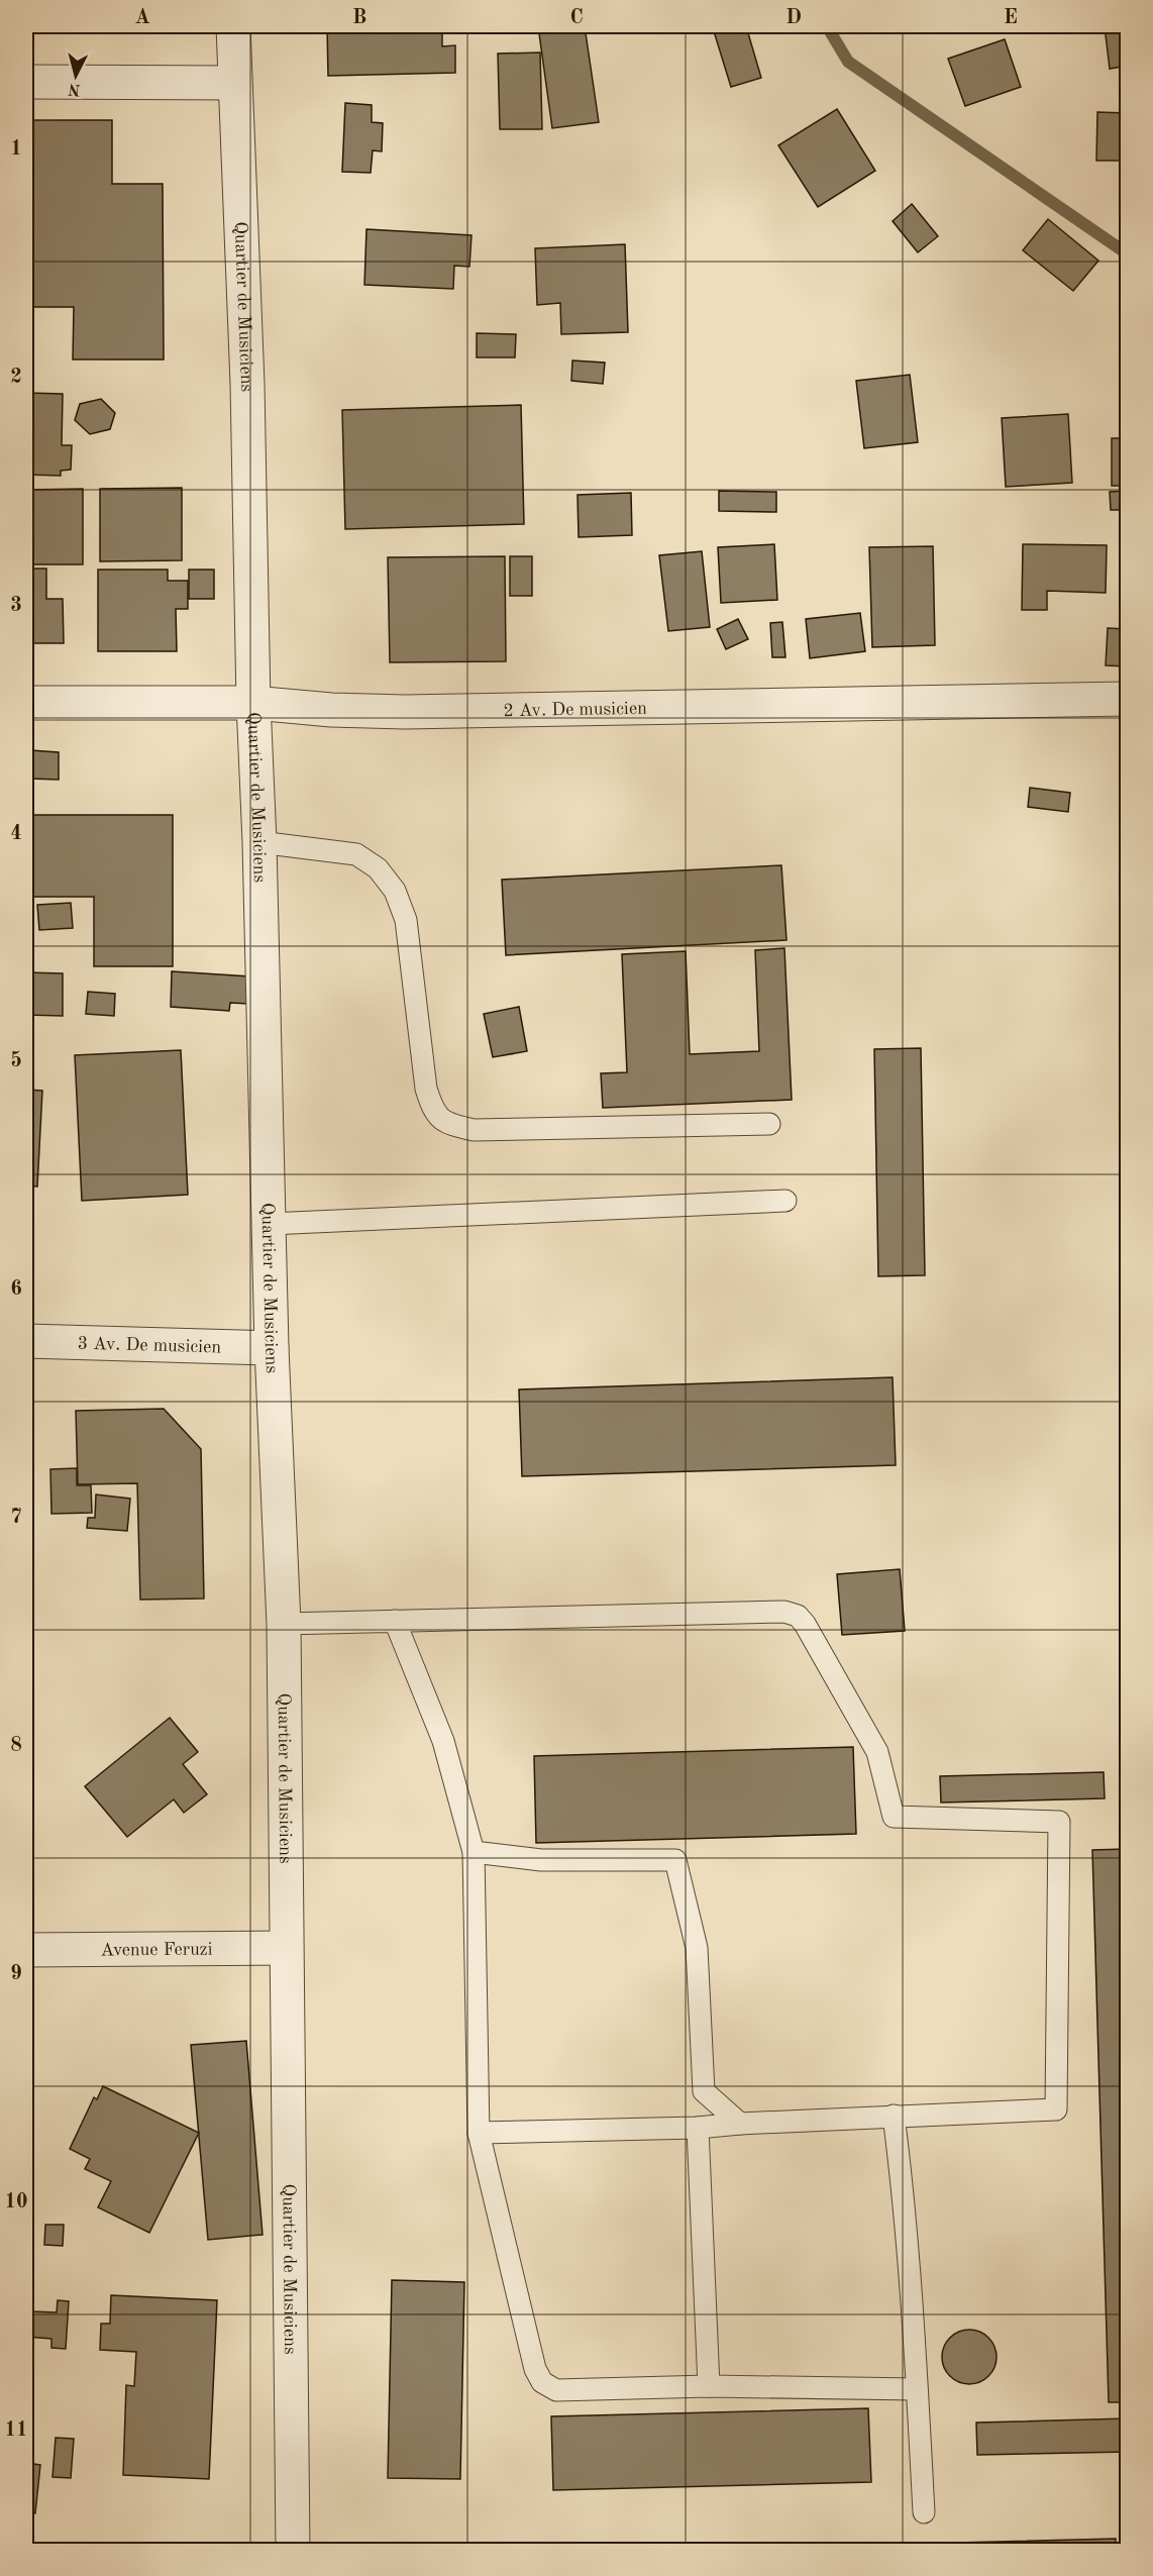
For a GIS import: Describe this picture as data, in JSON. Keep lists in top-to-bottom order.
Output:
{
  "streets": {
    "street": [
      "Quartier de Musiciens",
      "2 Av. De musicien",
      "3 Av. De musicien",
      "Avenue Feruzi"
    ]
  },
  "crossings": [
    ["Quartier de Musiciens", "2 Av. De musicien"],
    ["Quartier de Musiciens", "3 Av. De musicien"],
    ["Quartier de Musiciens", "Avenue Feruzi"]
  ],
  "north": "bottom",
  "grid": {
    "columns": [
      "A",
      "B",
      "C",
      "D",
      "E"
    ],
    "rows": [
      "1",
      "2",
      "3",
      "4",
      "5",
      "6",
      "7",
      "8",
      "9",
      "10",
      "11"
    ]
  }
}
